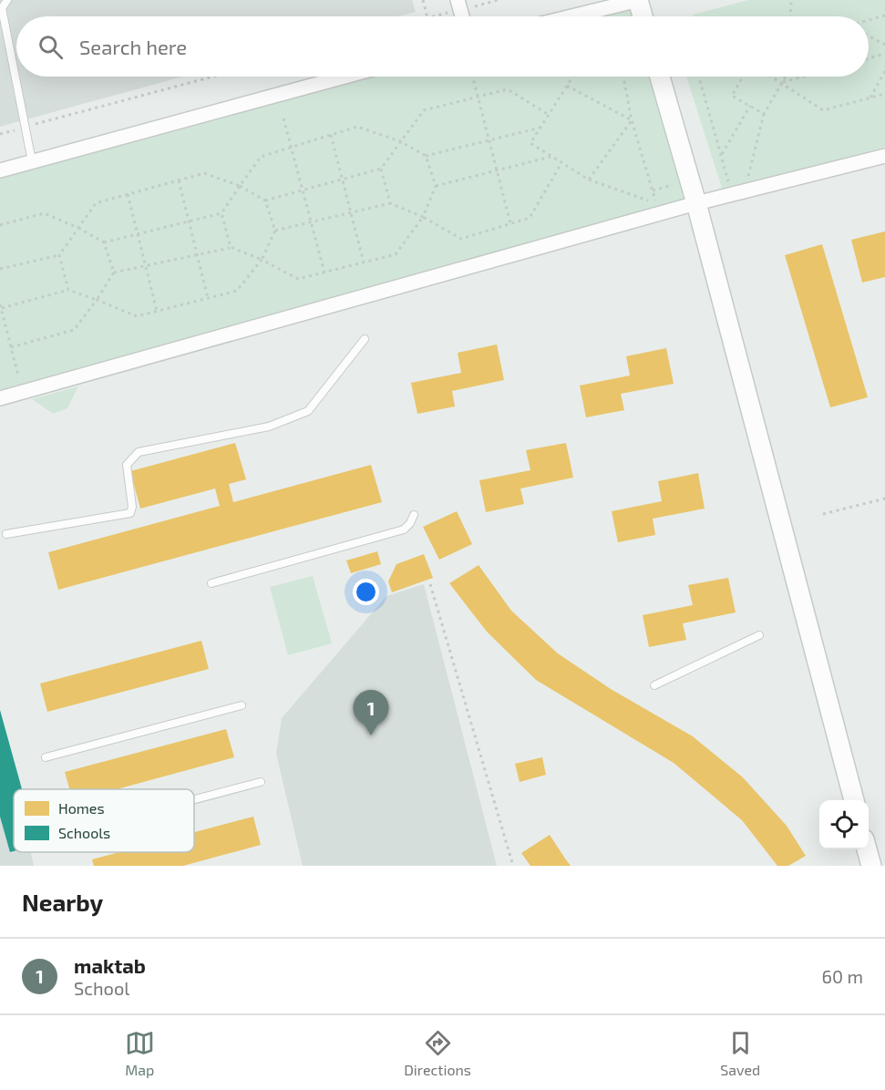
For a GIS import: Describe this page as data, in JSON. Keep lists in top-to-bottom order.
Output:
{
  "legend": ["Homes", "Schools"],
  "page": {
    "search": "Search here",
    "pins": "1",
    "heading": "Nearby",
    "list": [
      {
        "mark": "1",
        "name": "maktab",
        "note": "School",
        "value": "60 m"
      }
    ],
    "nav": ["Map", "Directions", "Saved"]
  }
}
